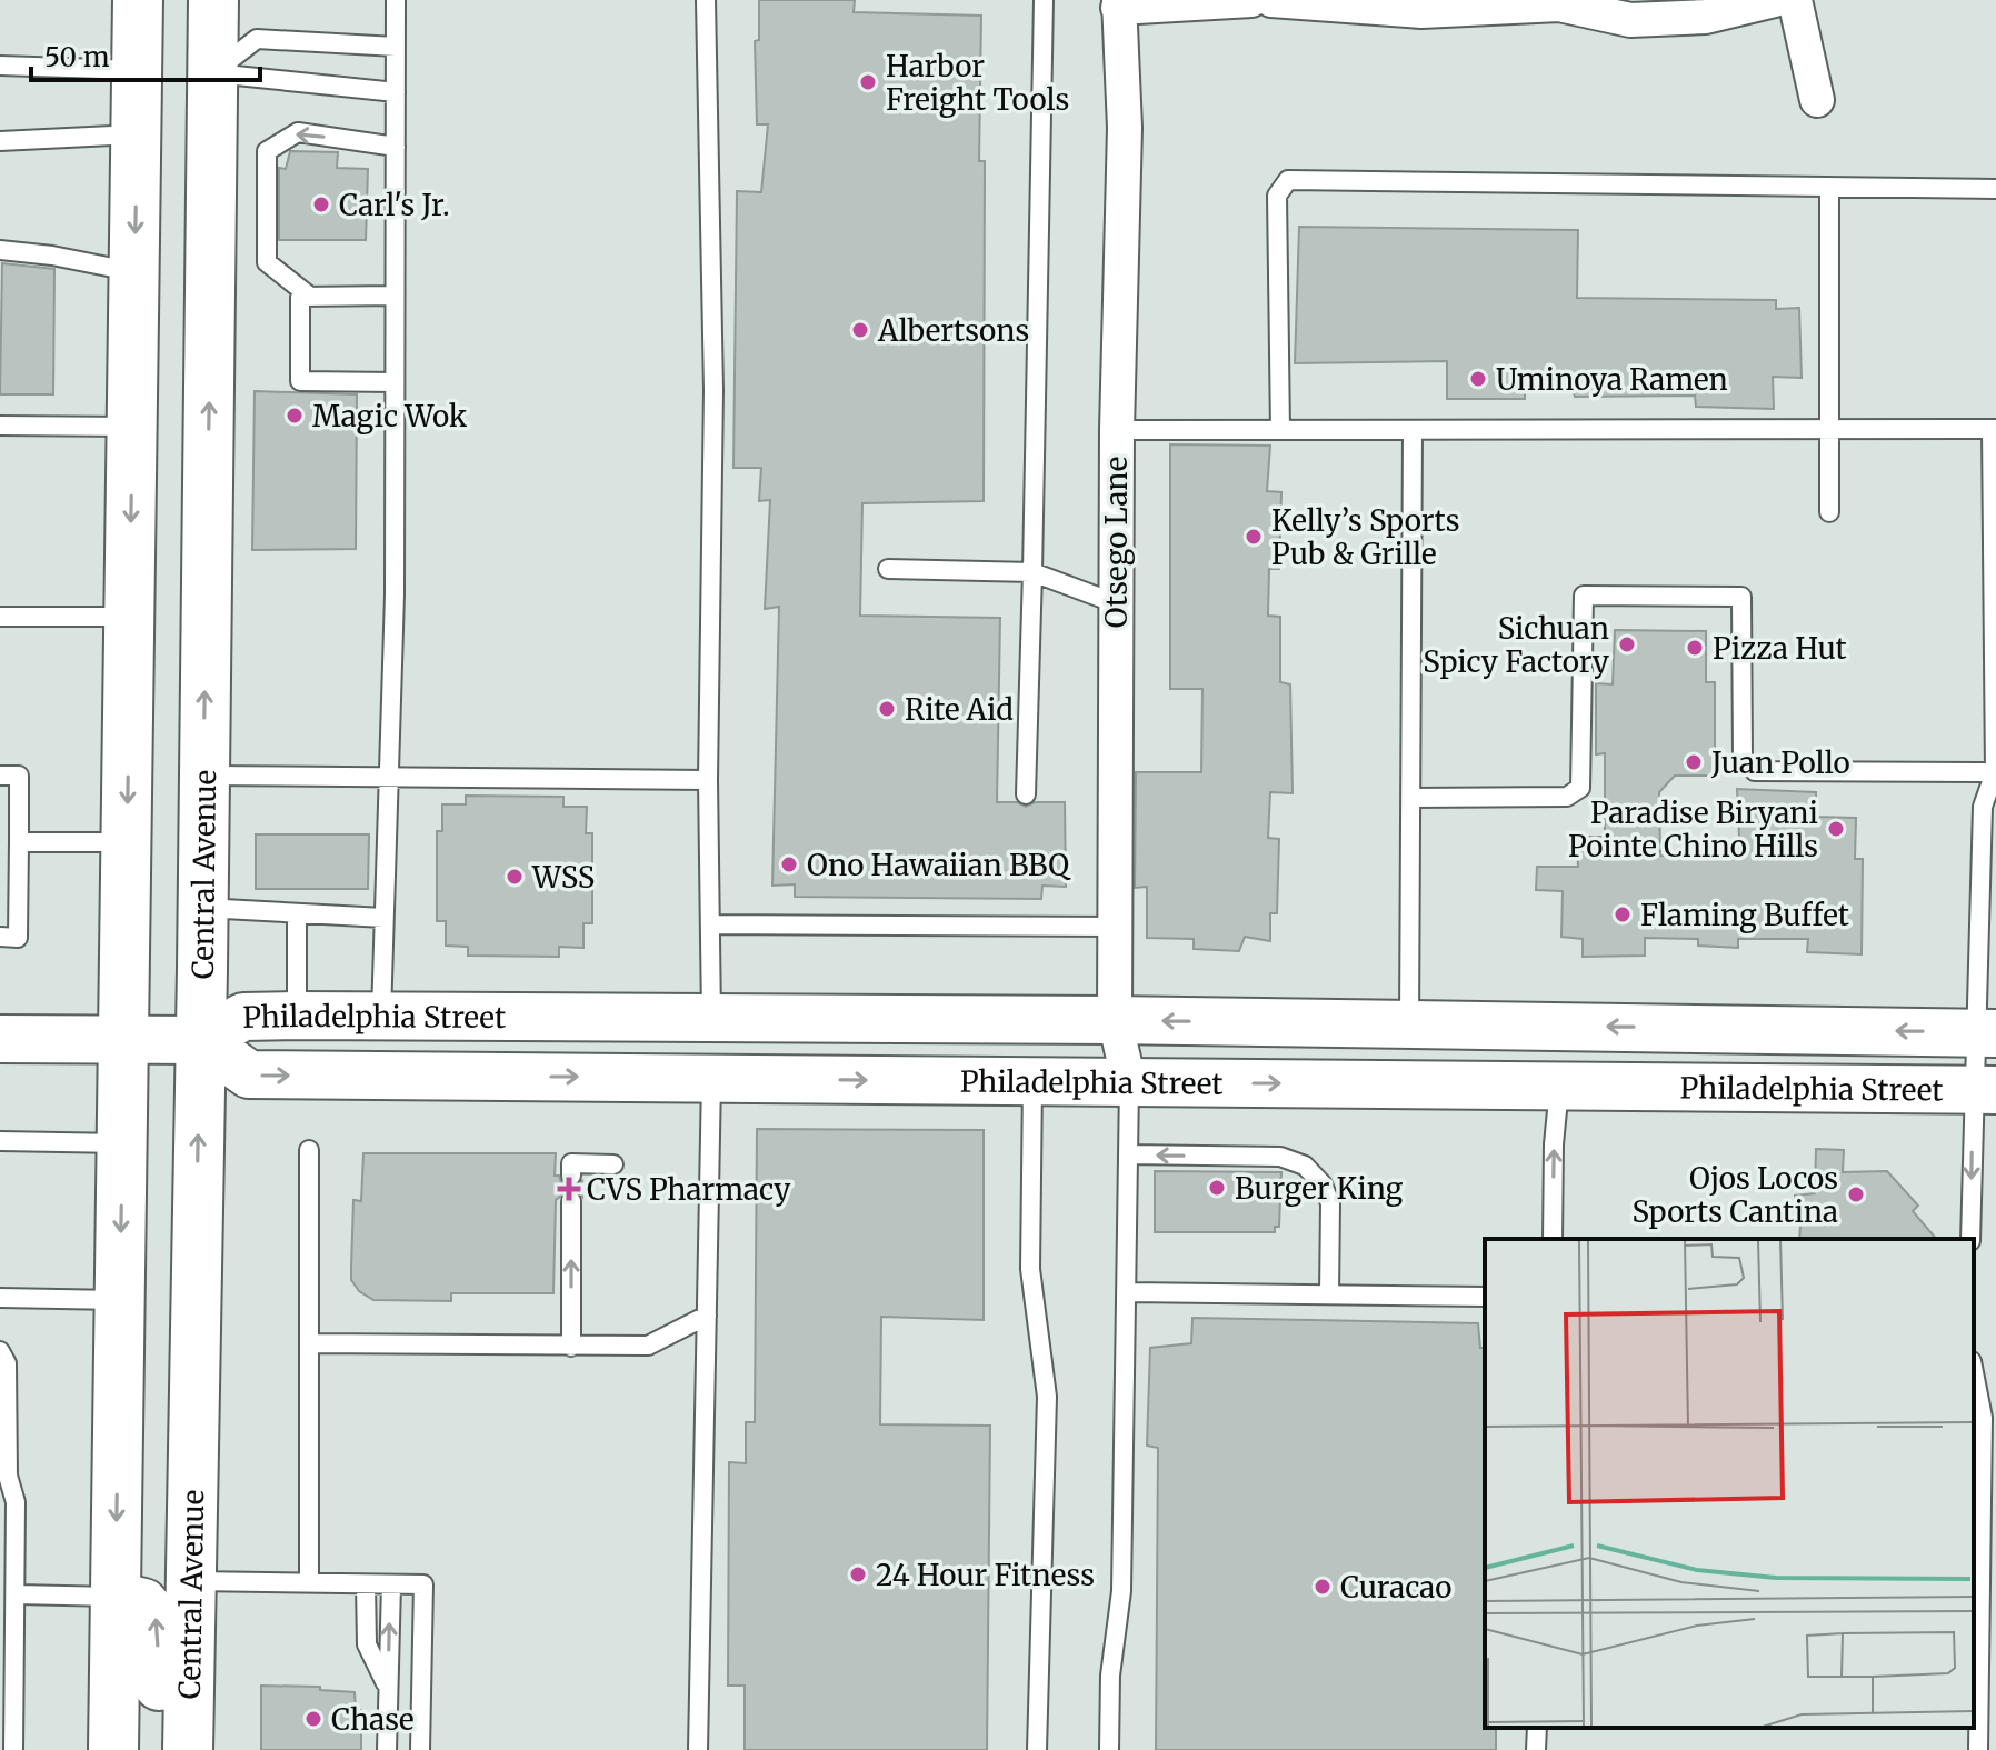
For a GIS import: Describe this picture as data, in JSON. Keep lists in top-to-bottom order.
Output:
{
  "streets": {
    "main road": ["Central Avenue", "Philadelphia Street"],
    "street": ["Otsego Lane"]
  },
  "crossings": [
    ["Otsego Lane", "Philadelphia Street"],
    ["Central Avenue", "Philadelphia Street"]
  ],
  "places": {
    "other": [
      "Harbor Freight Tools",
      "Carl's Jr.",
      "Albertsons",
      "Uminoya Ramen",
      "Magic Wok",
      "Kelly’s Sports Pub & Grille",
      "Sichuan Spicy Factory",
      "Pizza Hut",
      "Rite Aid",
      "Juan Pollo",
      "Paradise Biryani Pointe Chino Hills",
      "Ono Hawaiian BBQ",
      "WSS",
      "Flaming Buffet",
      "Burger King",
      "Ojos Locos Sports Cantina",
      "24 Hour Fitness",
      "Curacao",
      "Chase"
    ],
    "health": ["CVS Pharmacy"]
  },
  "scale_bar": "50 m"
}
